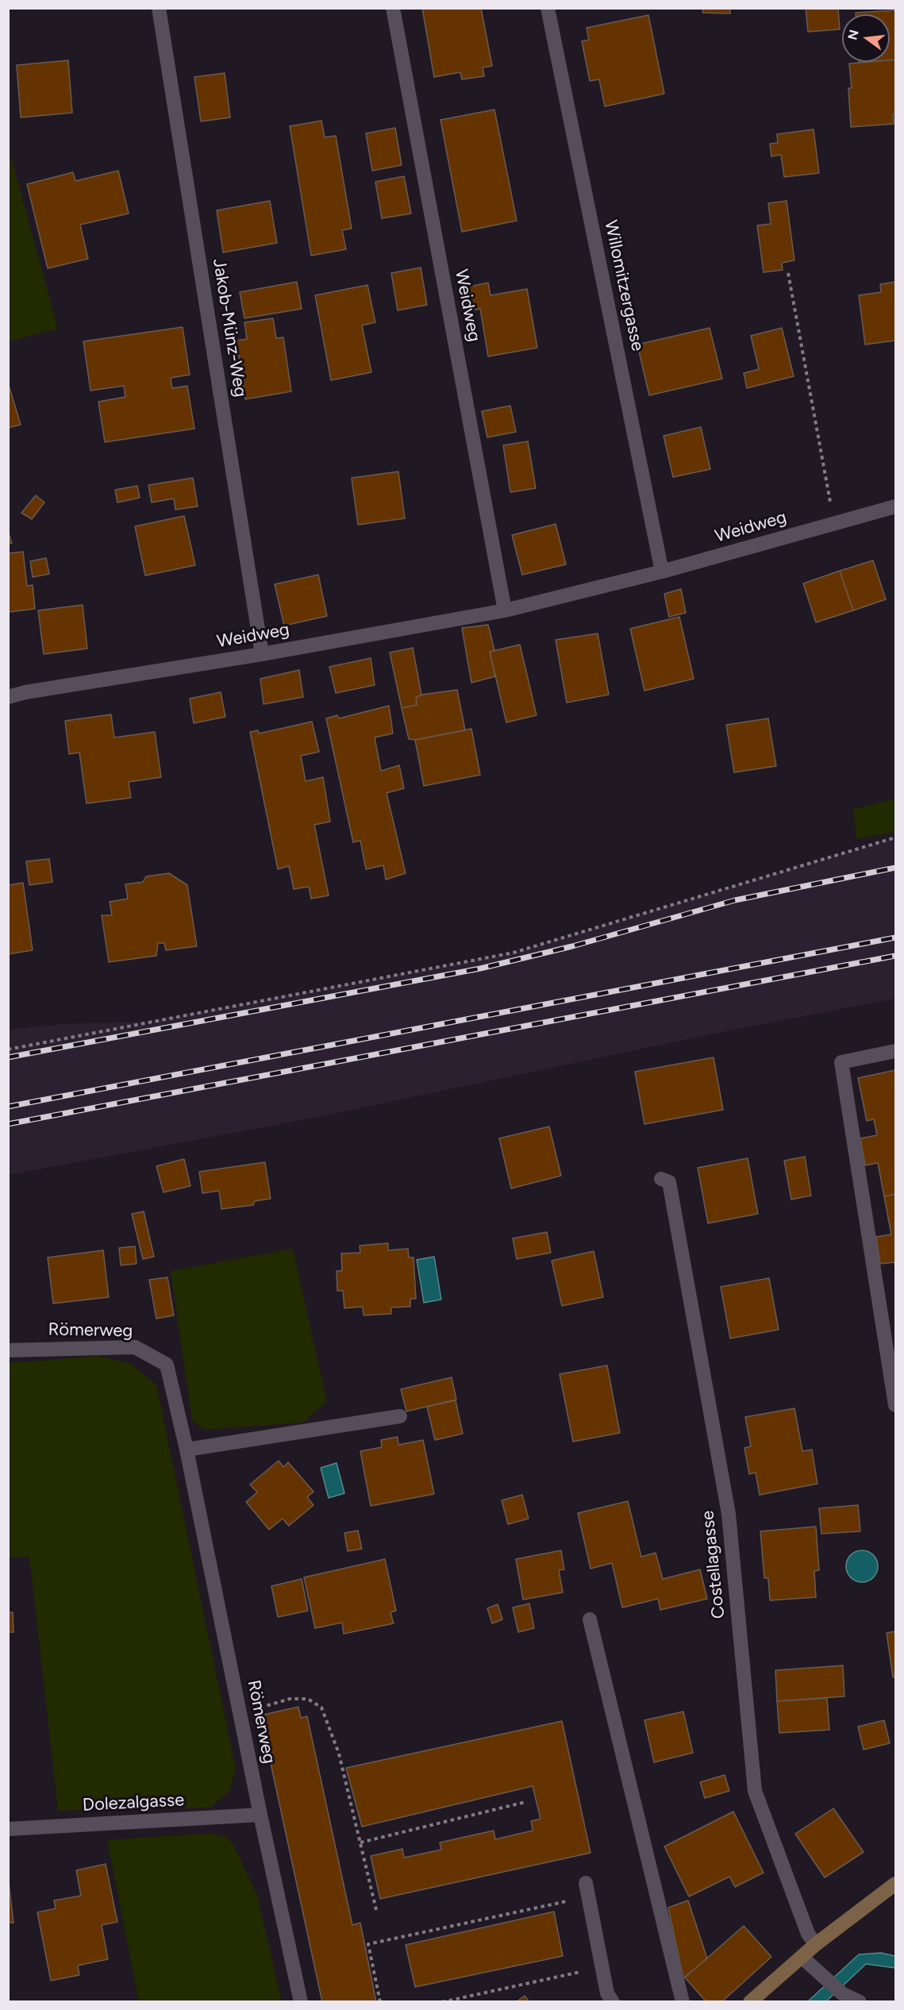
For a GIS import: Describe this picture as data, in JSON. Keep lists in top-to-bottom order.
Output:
{
  "streets": {
    "street": [
      "Willomitzergasse",
      "Weidweg",
      "Jakob-Münz-Weg",
      "Römerweg",
      "Costellagasse",
      "Dolezalgasse"
    ]
  },
  "crossings": [
    ["Willomitzergasse", "Weidweg"],
    ["Weidweg", "Jakob-Münz-Weg"],
    ["Römerweg", "Dolezalgasse"]
  ],
  "north": "left"
}
